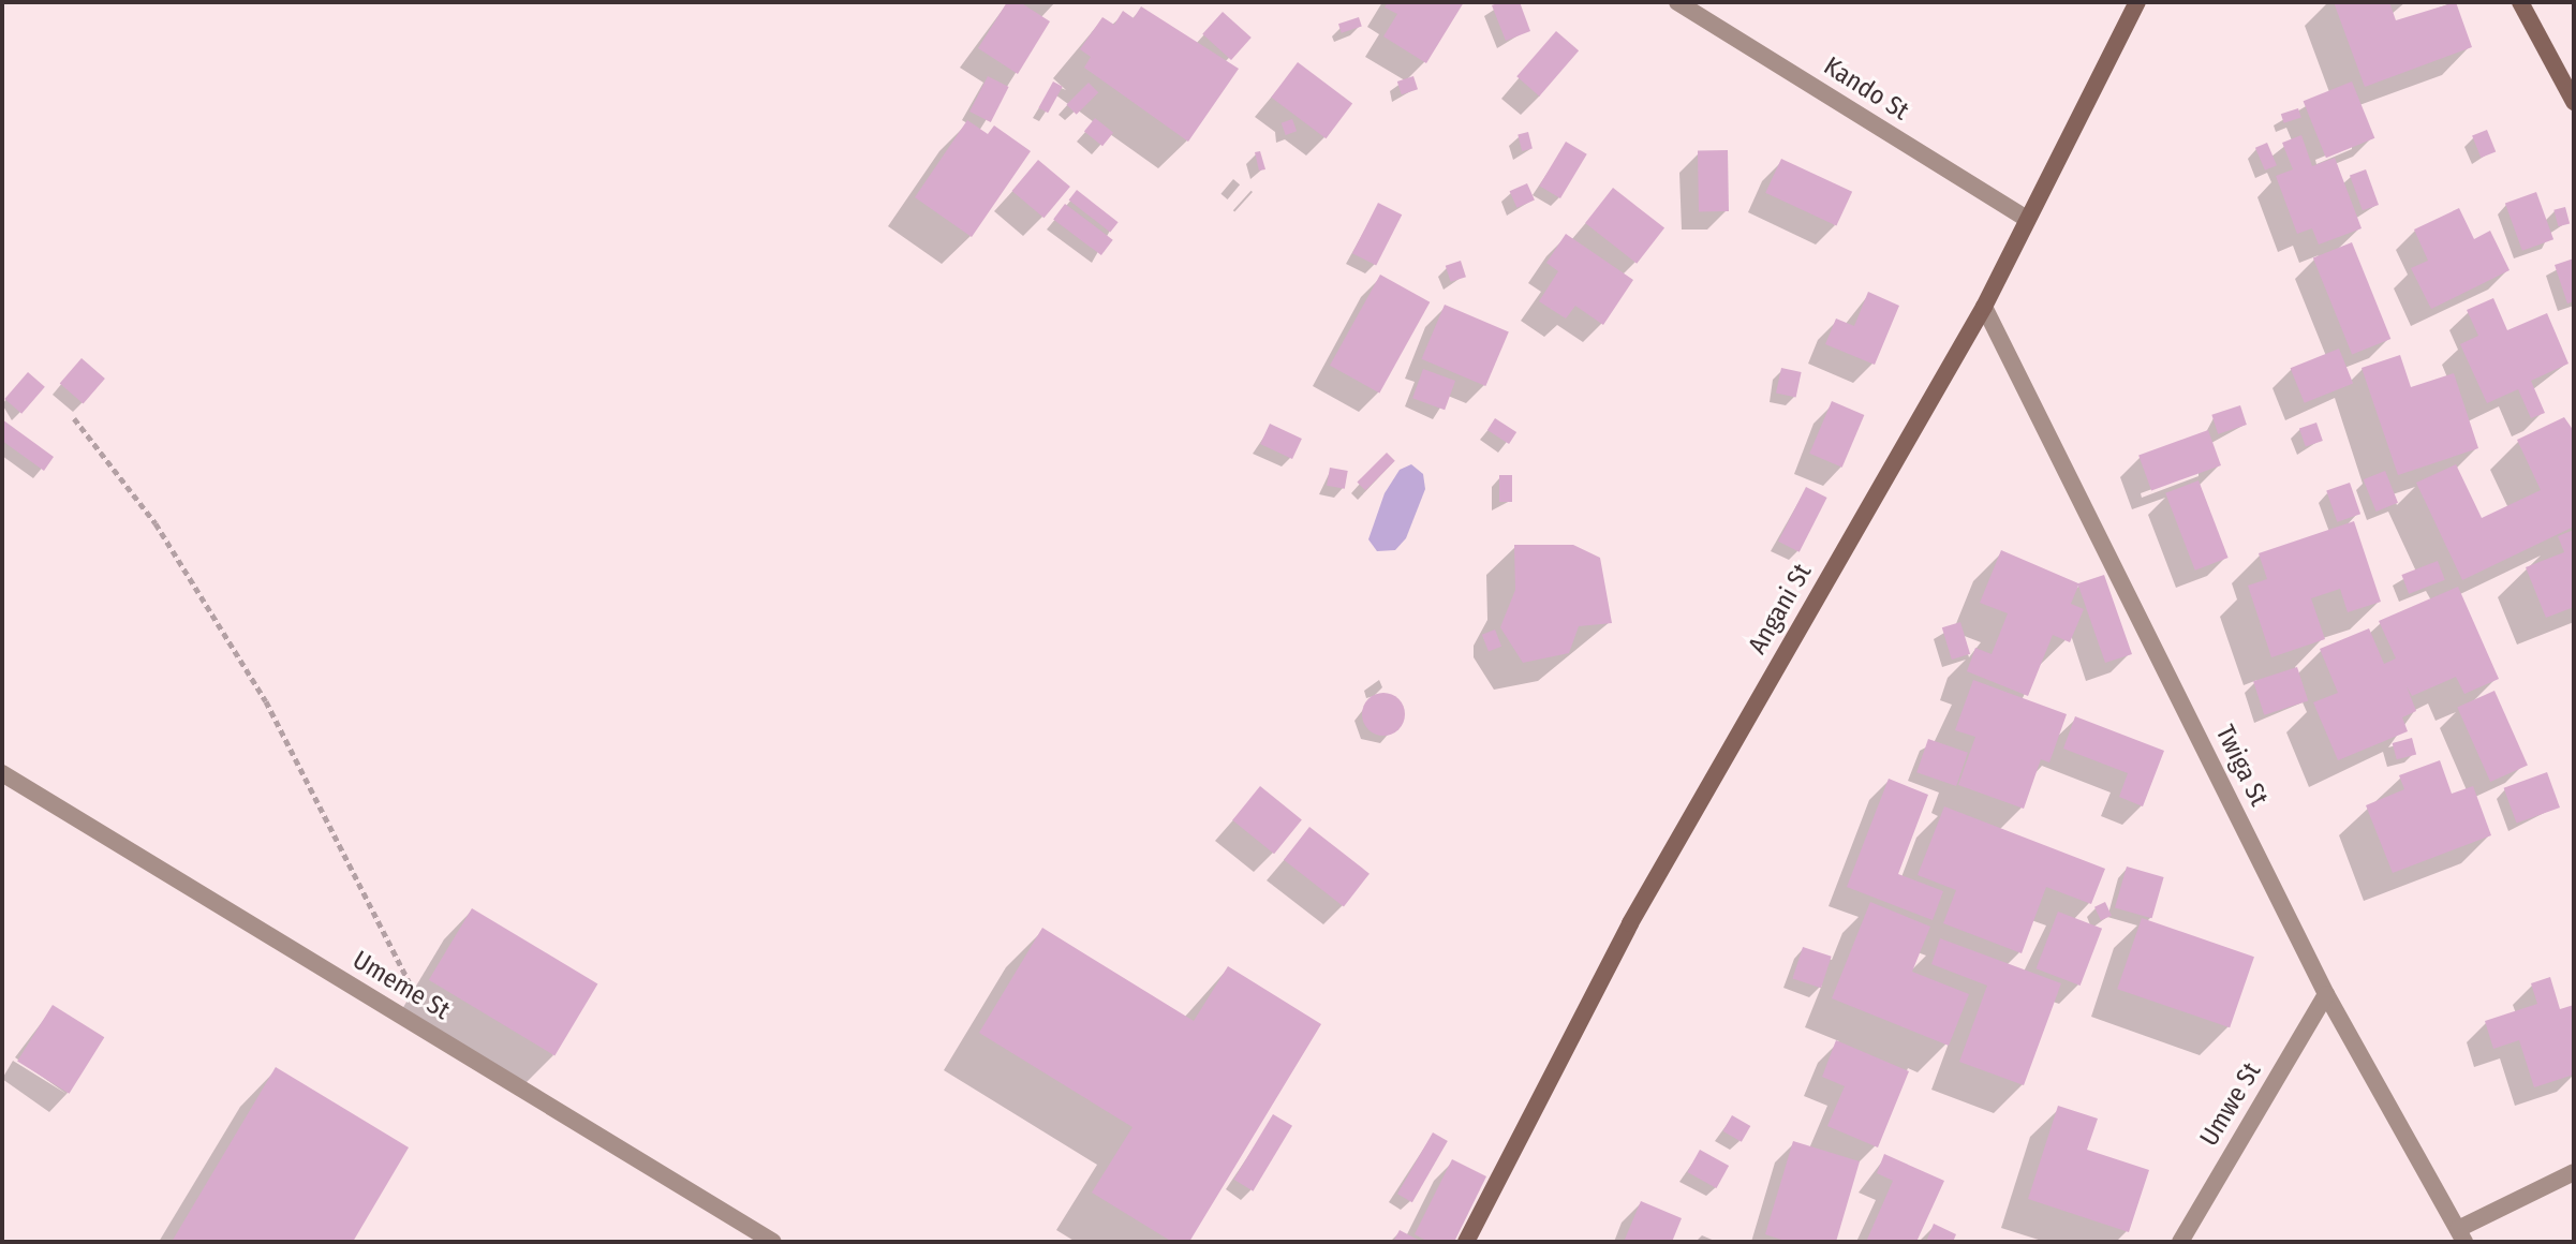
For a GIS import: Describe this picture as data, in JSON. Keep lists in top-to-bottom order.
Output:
{
  "streets": {
    "street": [
      "Kando St",
      "Angani St",
      "Twiga St",
      "Umeme St",
      "Umwe St"
    ]
  },
  "crossings": [
    ["Kando St", "Angani St"],
    ["Angani St", "Twiga St"],
    ["Twiga St", "Umwe St"]
  ]
}
